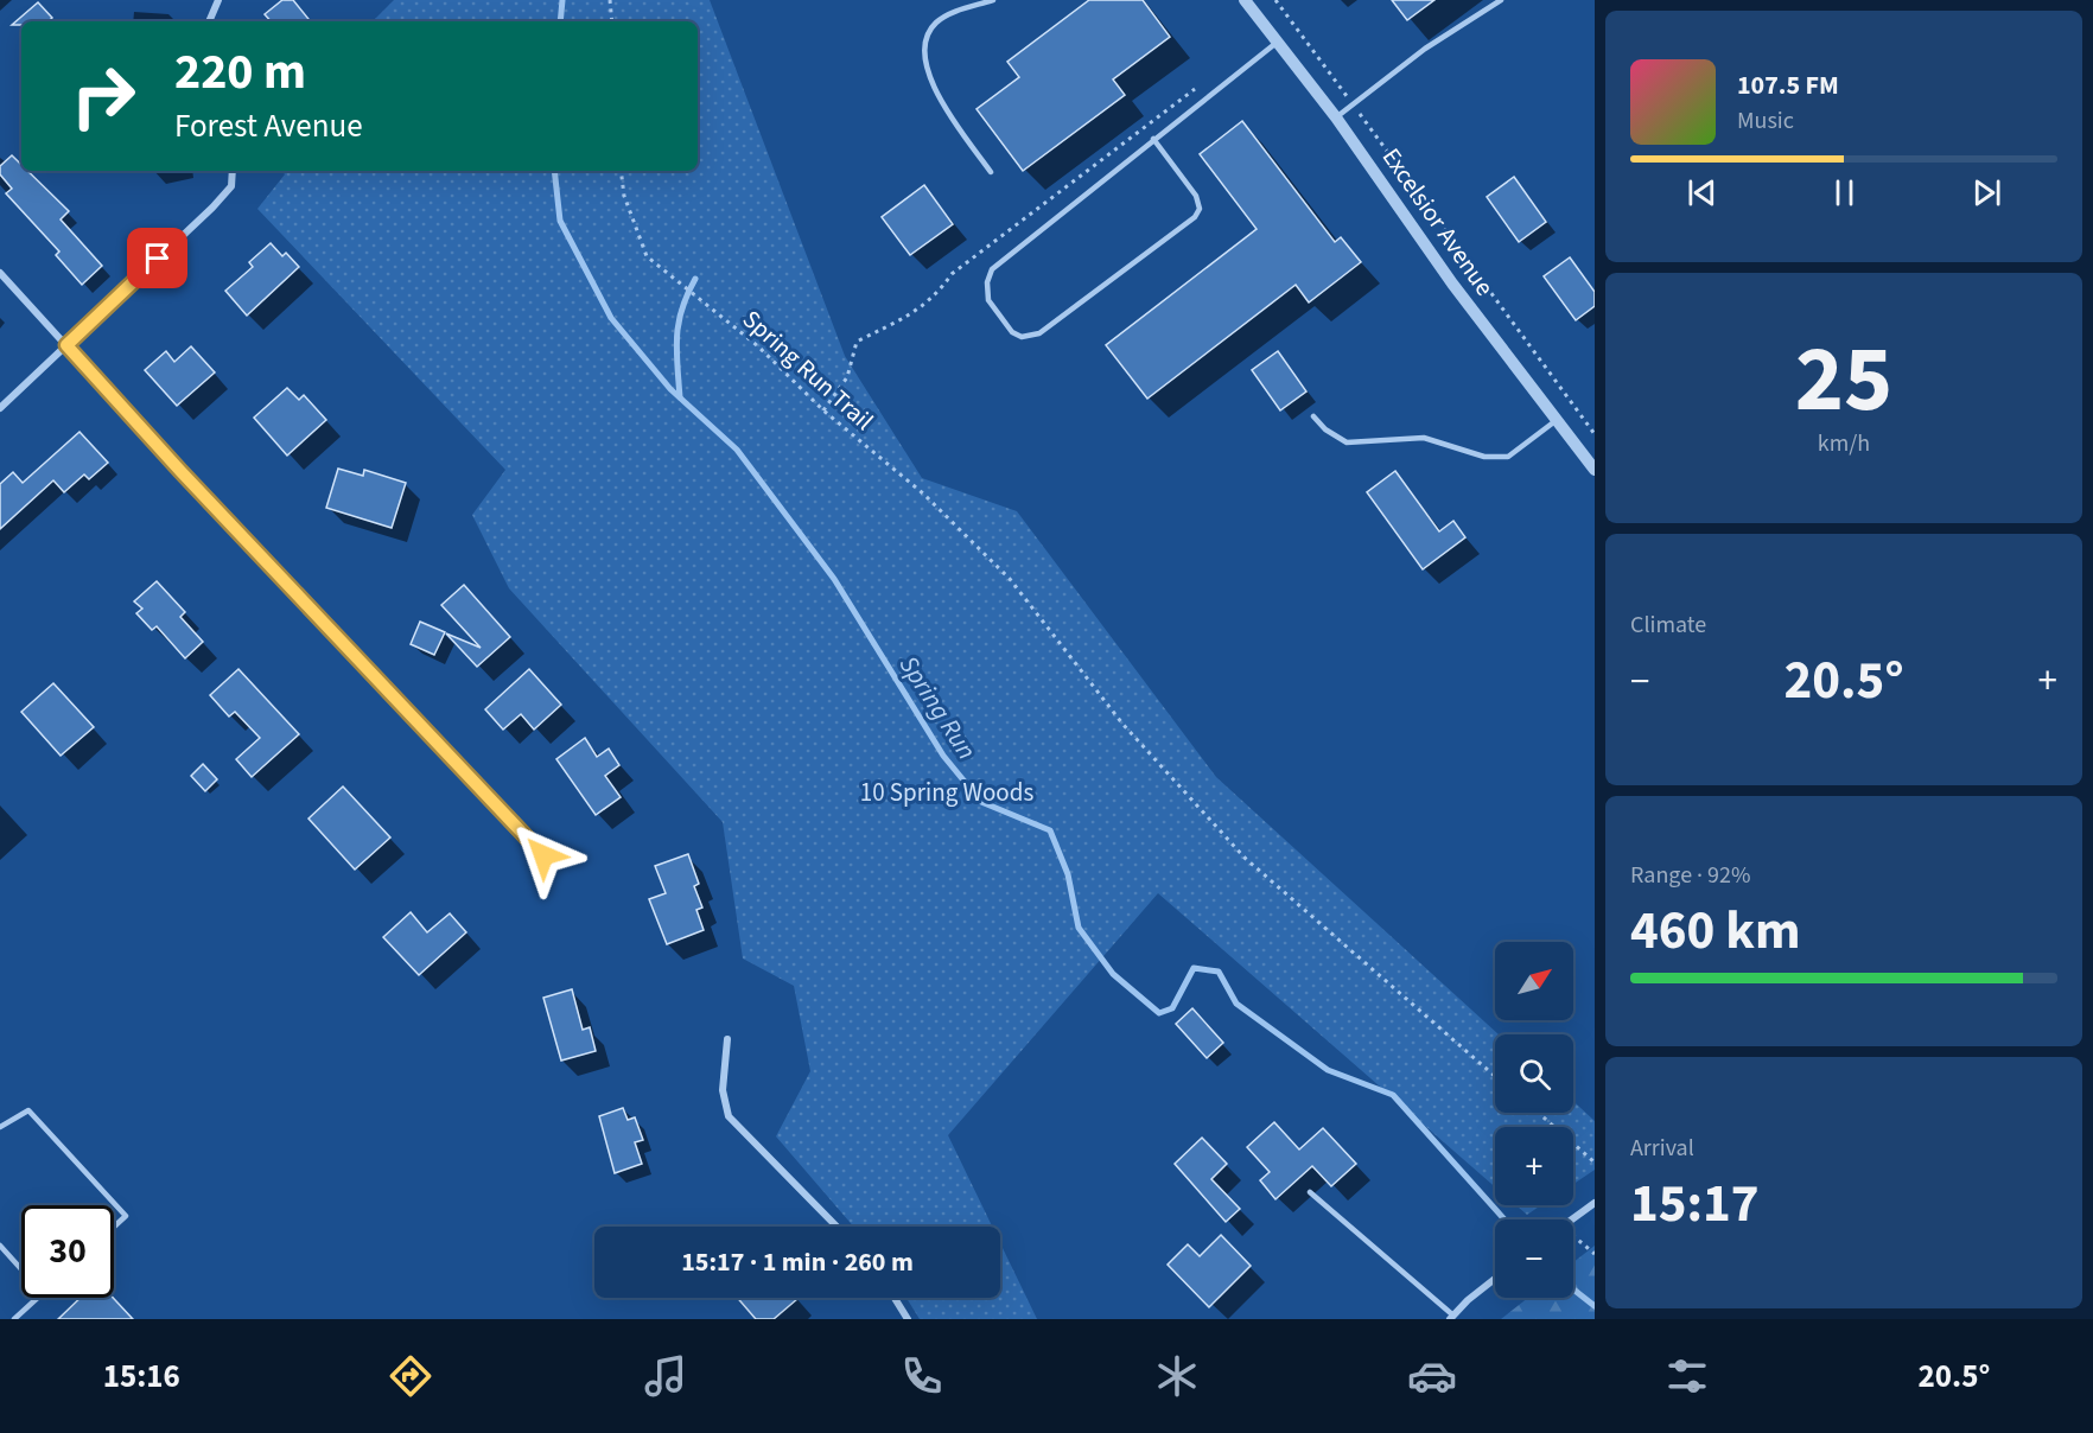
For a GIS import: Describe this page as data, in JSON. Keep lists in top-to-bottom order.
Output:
{
  "streets": {
    "street": ["Excelsior Avenue"],
    "path": ["Spring Run Trail"]
  },
  "water": ["Spring Run"],
  "parks": ["10 Spring Woods"],
  "north": "top right",
  "page": {
    "turn": ["220 m", "Forest Avenue"],
    "song": ["107.5 FM", "Music"],
    "tile": [
      ["25", "km/h"],
      "Climate",
      ["Range · 92%", "460 km"],
      ["Arrival", "15:17"]
    ],
    "heat": ["−", "20.5°", "+"],
    "map_buttons": ["+", "−"],
    "limit": "30",
    "trip": "15:17 · 1 min · 260 m",
    "tabs": ["15:16", "20.5°"]
  }
}
